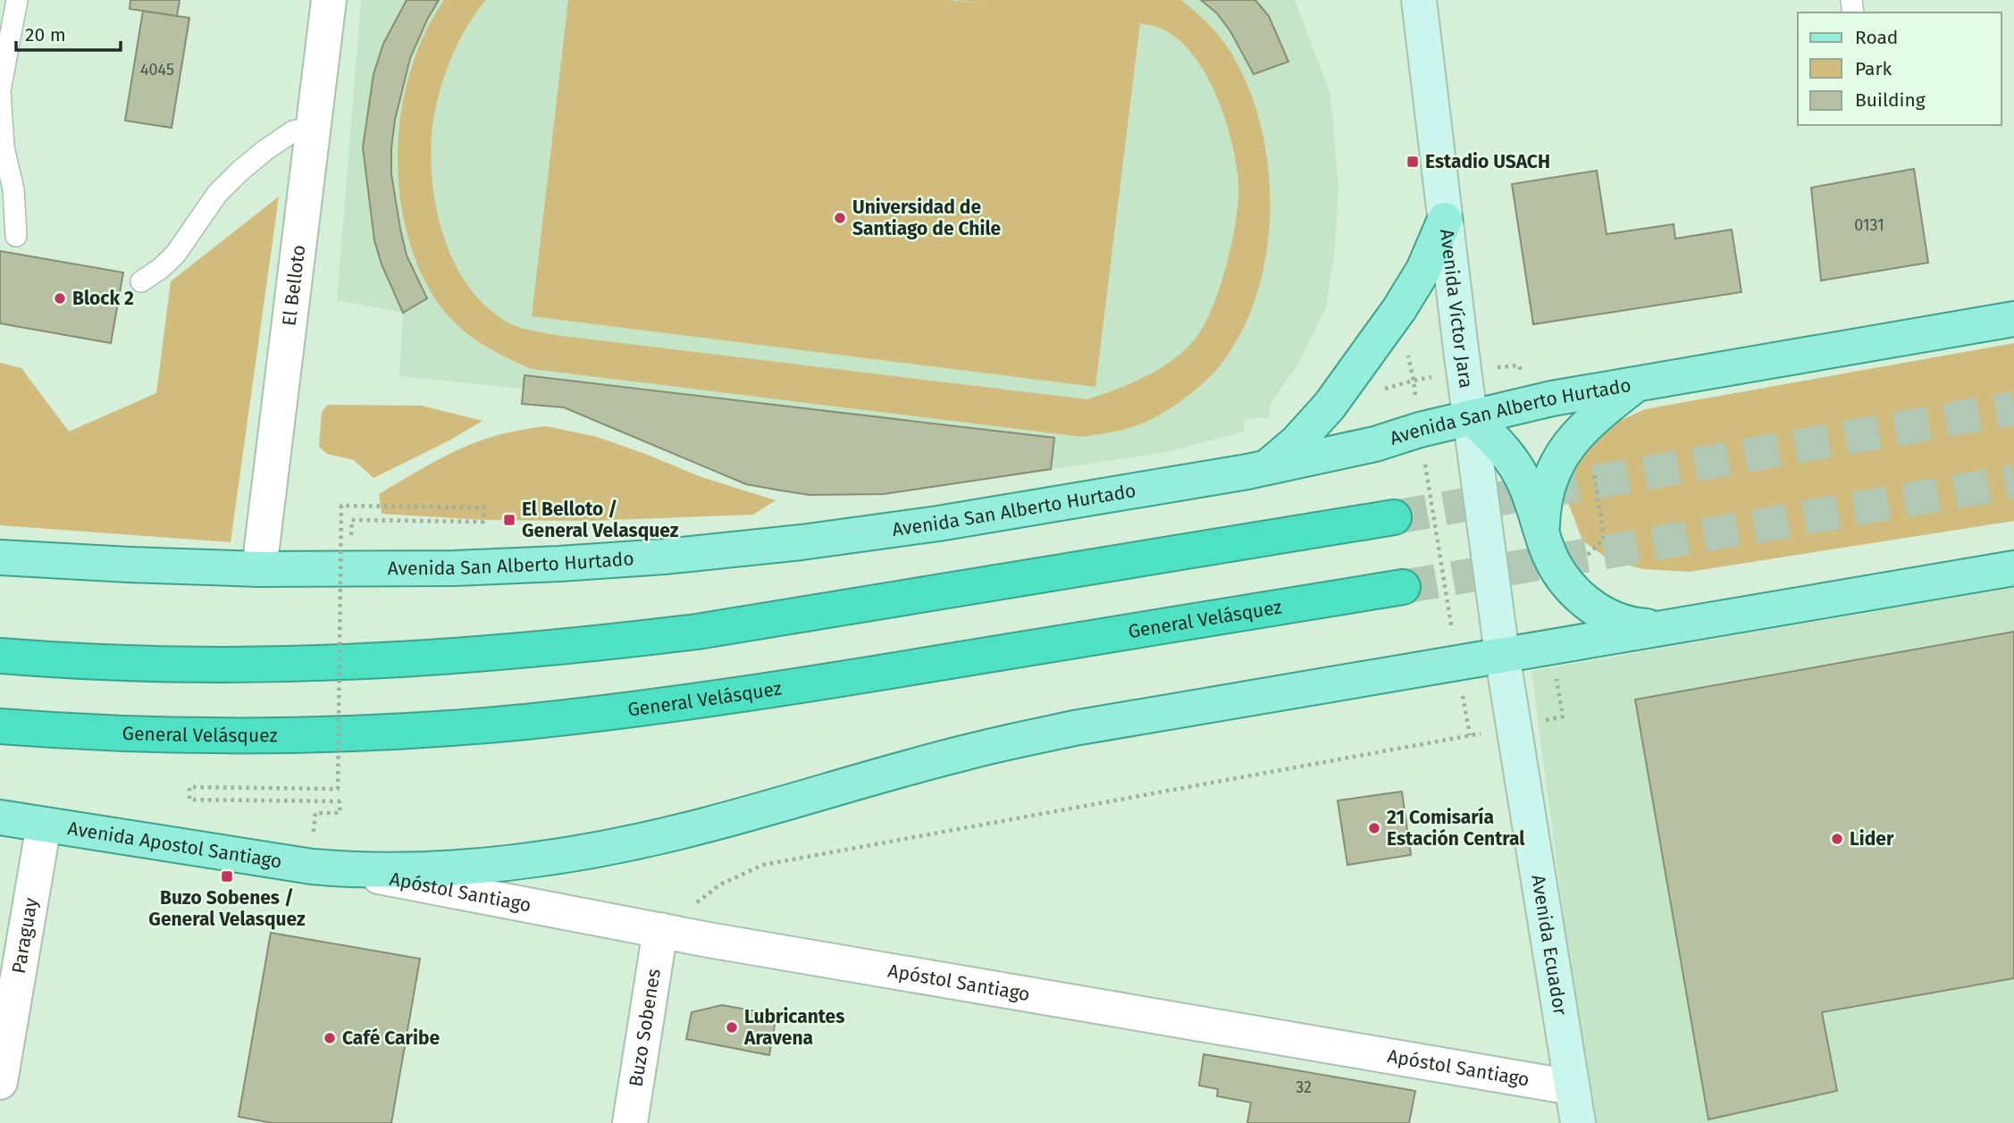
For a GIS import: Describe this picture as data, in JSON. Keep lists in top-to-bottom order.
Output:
{
  "streets": {
    "highway": ["General Velásquez"],
    "main road": [
      "Avenida Víctor Jara",
      "Avenida San Alberto Hurtado",
      "Avenida Apostol Santiago",
      "Avenida Ecuador"
    ],
    "street": [
      "El Belloto",
      "Apóstol Santiago",
      "Paraguay",
      "Buzo Sobenes"
    ]
  },
  "crossings": [
    ["El Belloto", "Avenida San Alberto Hurtado"],
    ["Avenida Víctor Jara", "Avenida San Alberto Hurtado"],
    ["Avenida Víctor Jara", "Avenida Ecuador"],
    ["Avenida Apostol Santiago", "Apóstol Santiago"],
    ["Avenida Apostol Santiago", "Paraguay"],
    ["Apóstol Santiago", "Avenida Ecuador"],
    ["Apóstol Santiago", "Buzo Sobenes"]
  ],
  "places": {
    "transit": ["Estadio USACH", "El Belloto / General Velasquez", "Buzo Sobenes / General Velasquez"],
    "other": [
      "Universidad de Santiago de Chile",
      "Block 2",
      "21 Comisaría Estación Central",
      "Lider",
      "Lubricantes Aravena",
      "Café Caribe"
    ]
  },
  "house_numbers": ["4045", "0131", "32"],
  "legend": ["Road", "Park", "Building"],
  "scale_bar": "20 m"
}
